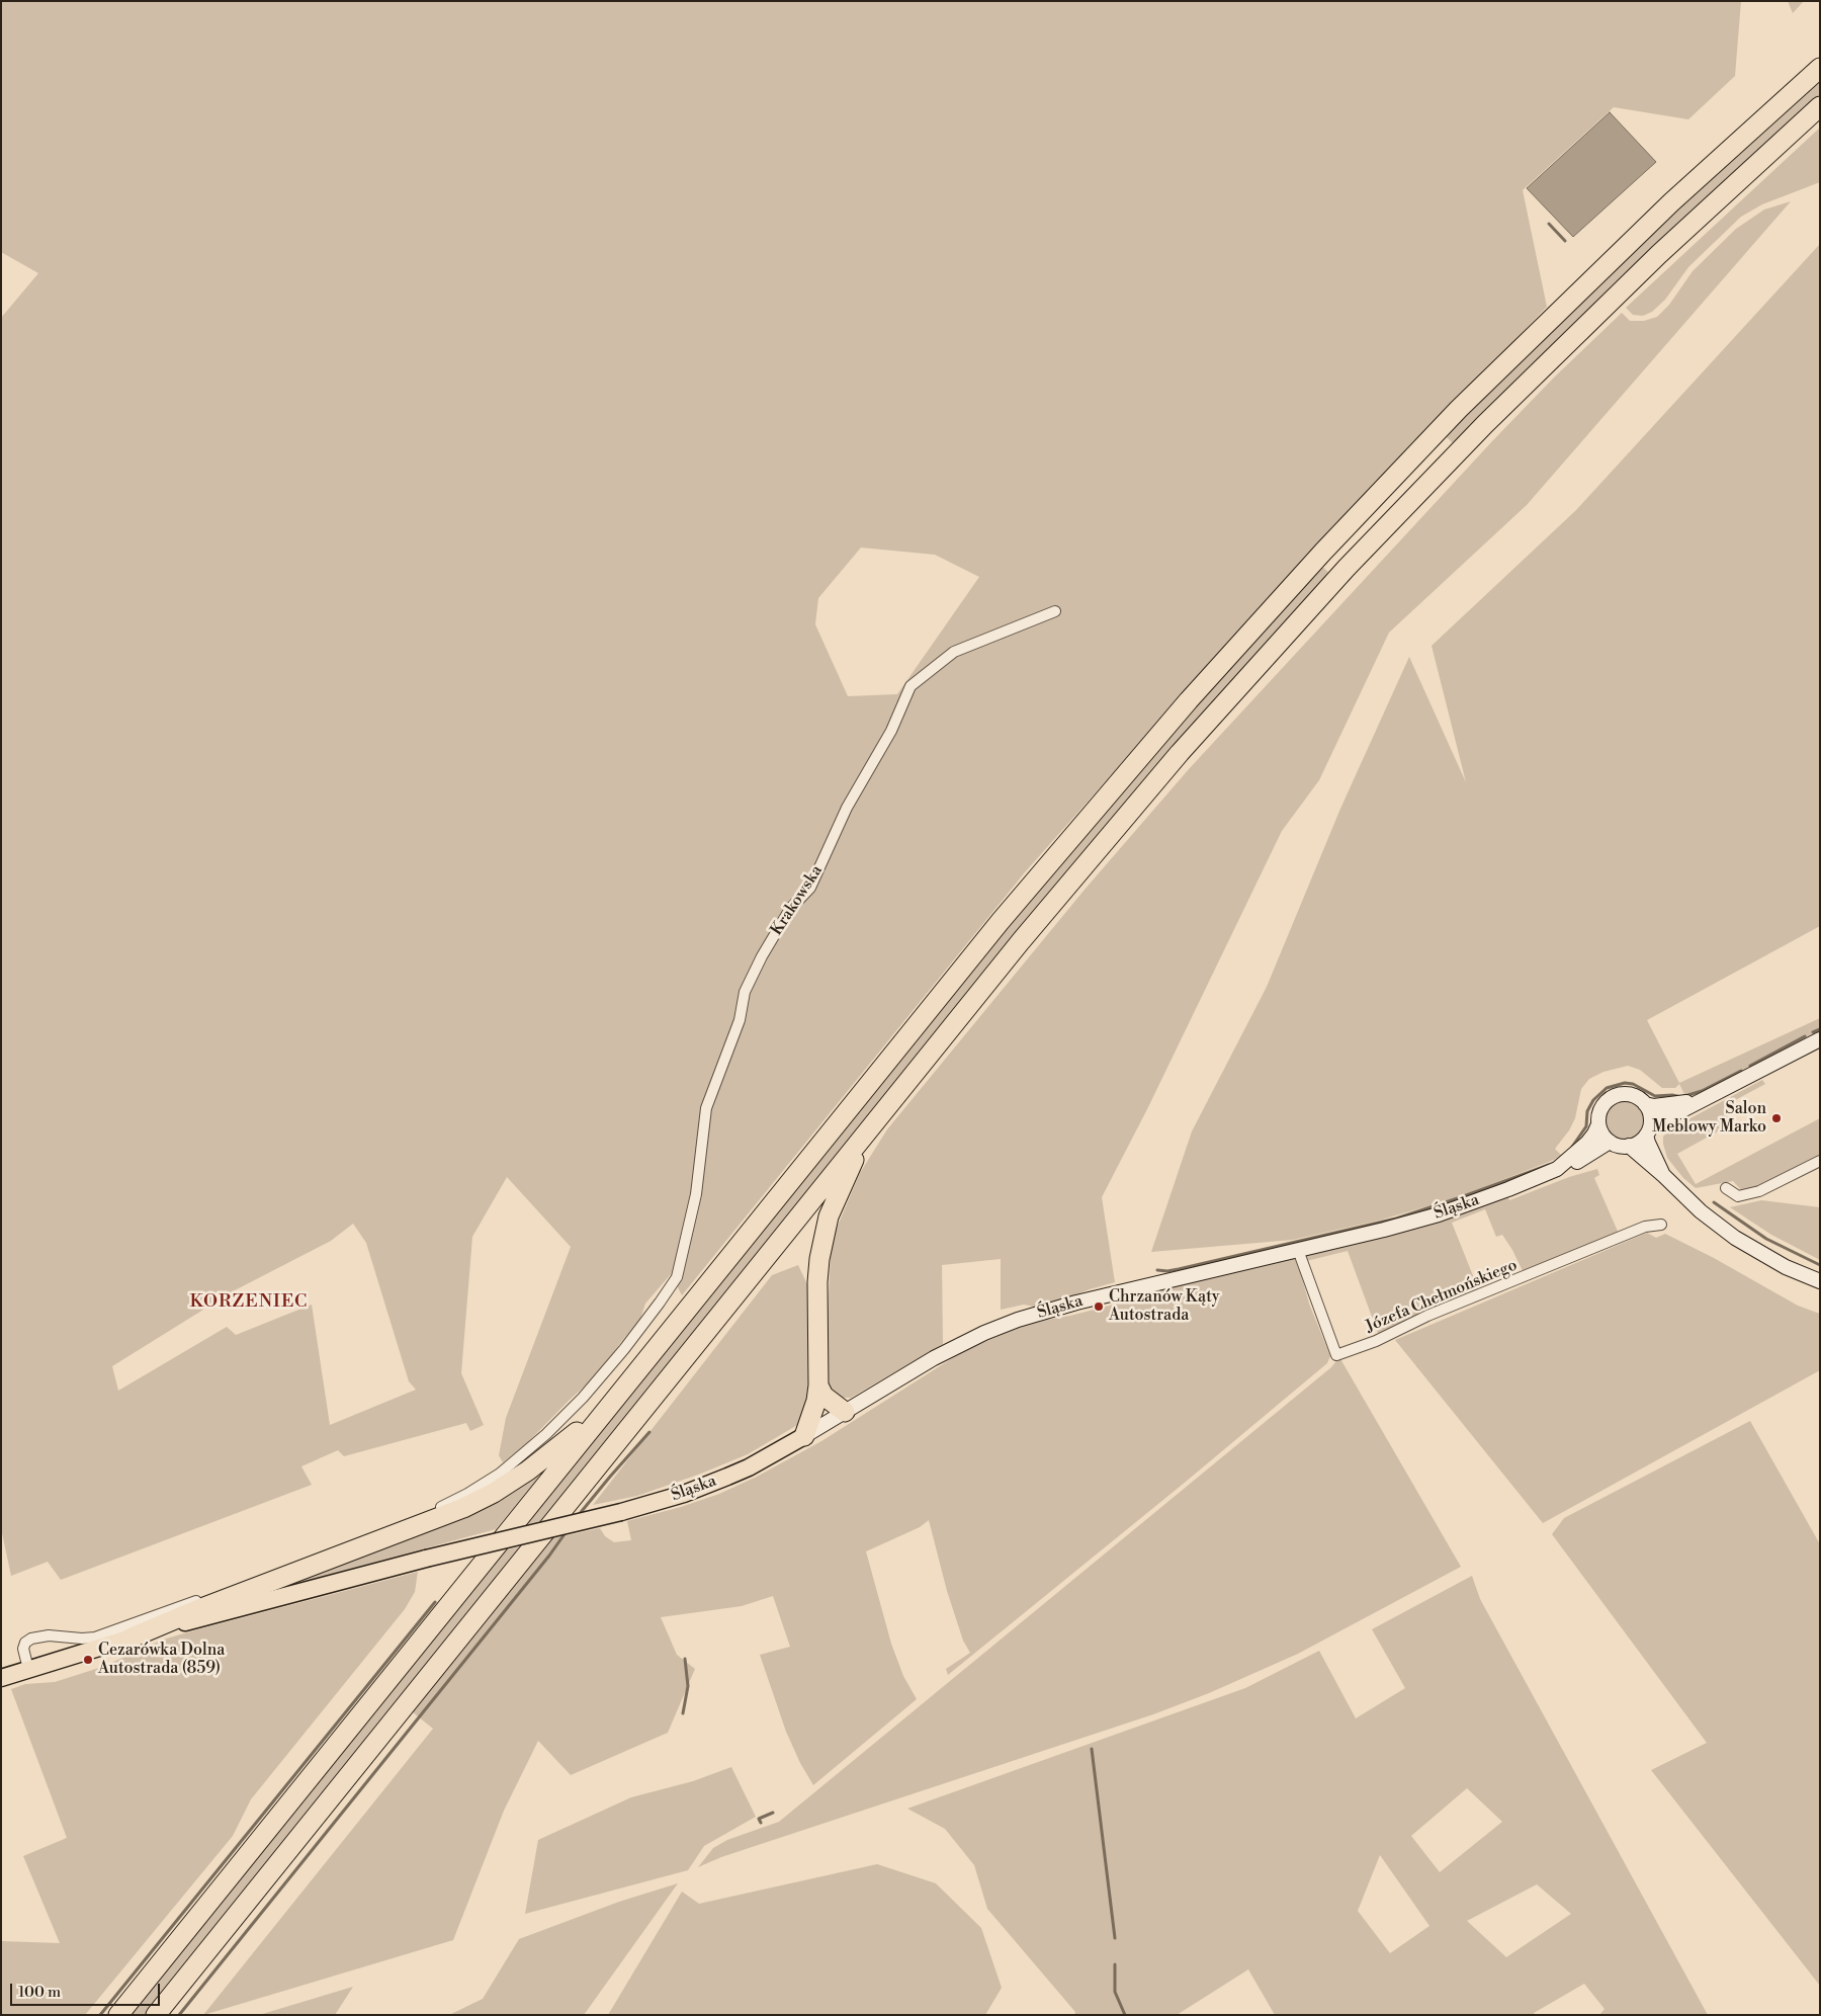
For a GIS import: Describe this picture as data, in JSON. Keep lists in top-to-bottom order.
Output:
{
  "streets": {
    "main road": ["Śląska"],
    "street": ["Krakowska", "Józefa Chełmońskiego"]
  },
  "crossings": [
    ["Śląska", "Józefa Chełmońskiego"]
  ],
  "districts": ["KORZENIEC"],
  "places": ["Salon Meblowy Marko", "Chrzanów Kąty Autostrada", "Cezarówka Dolna Autostrada (859)"],
  "scale_bar": "100 m"
}
